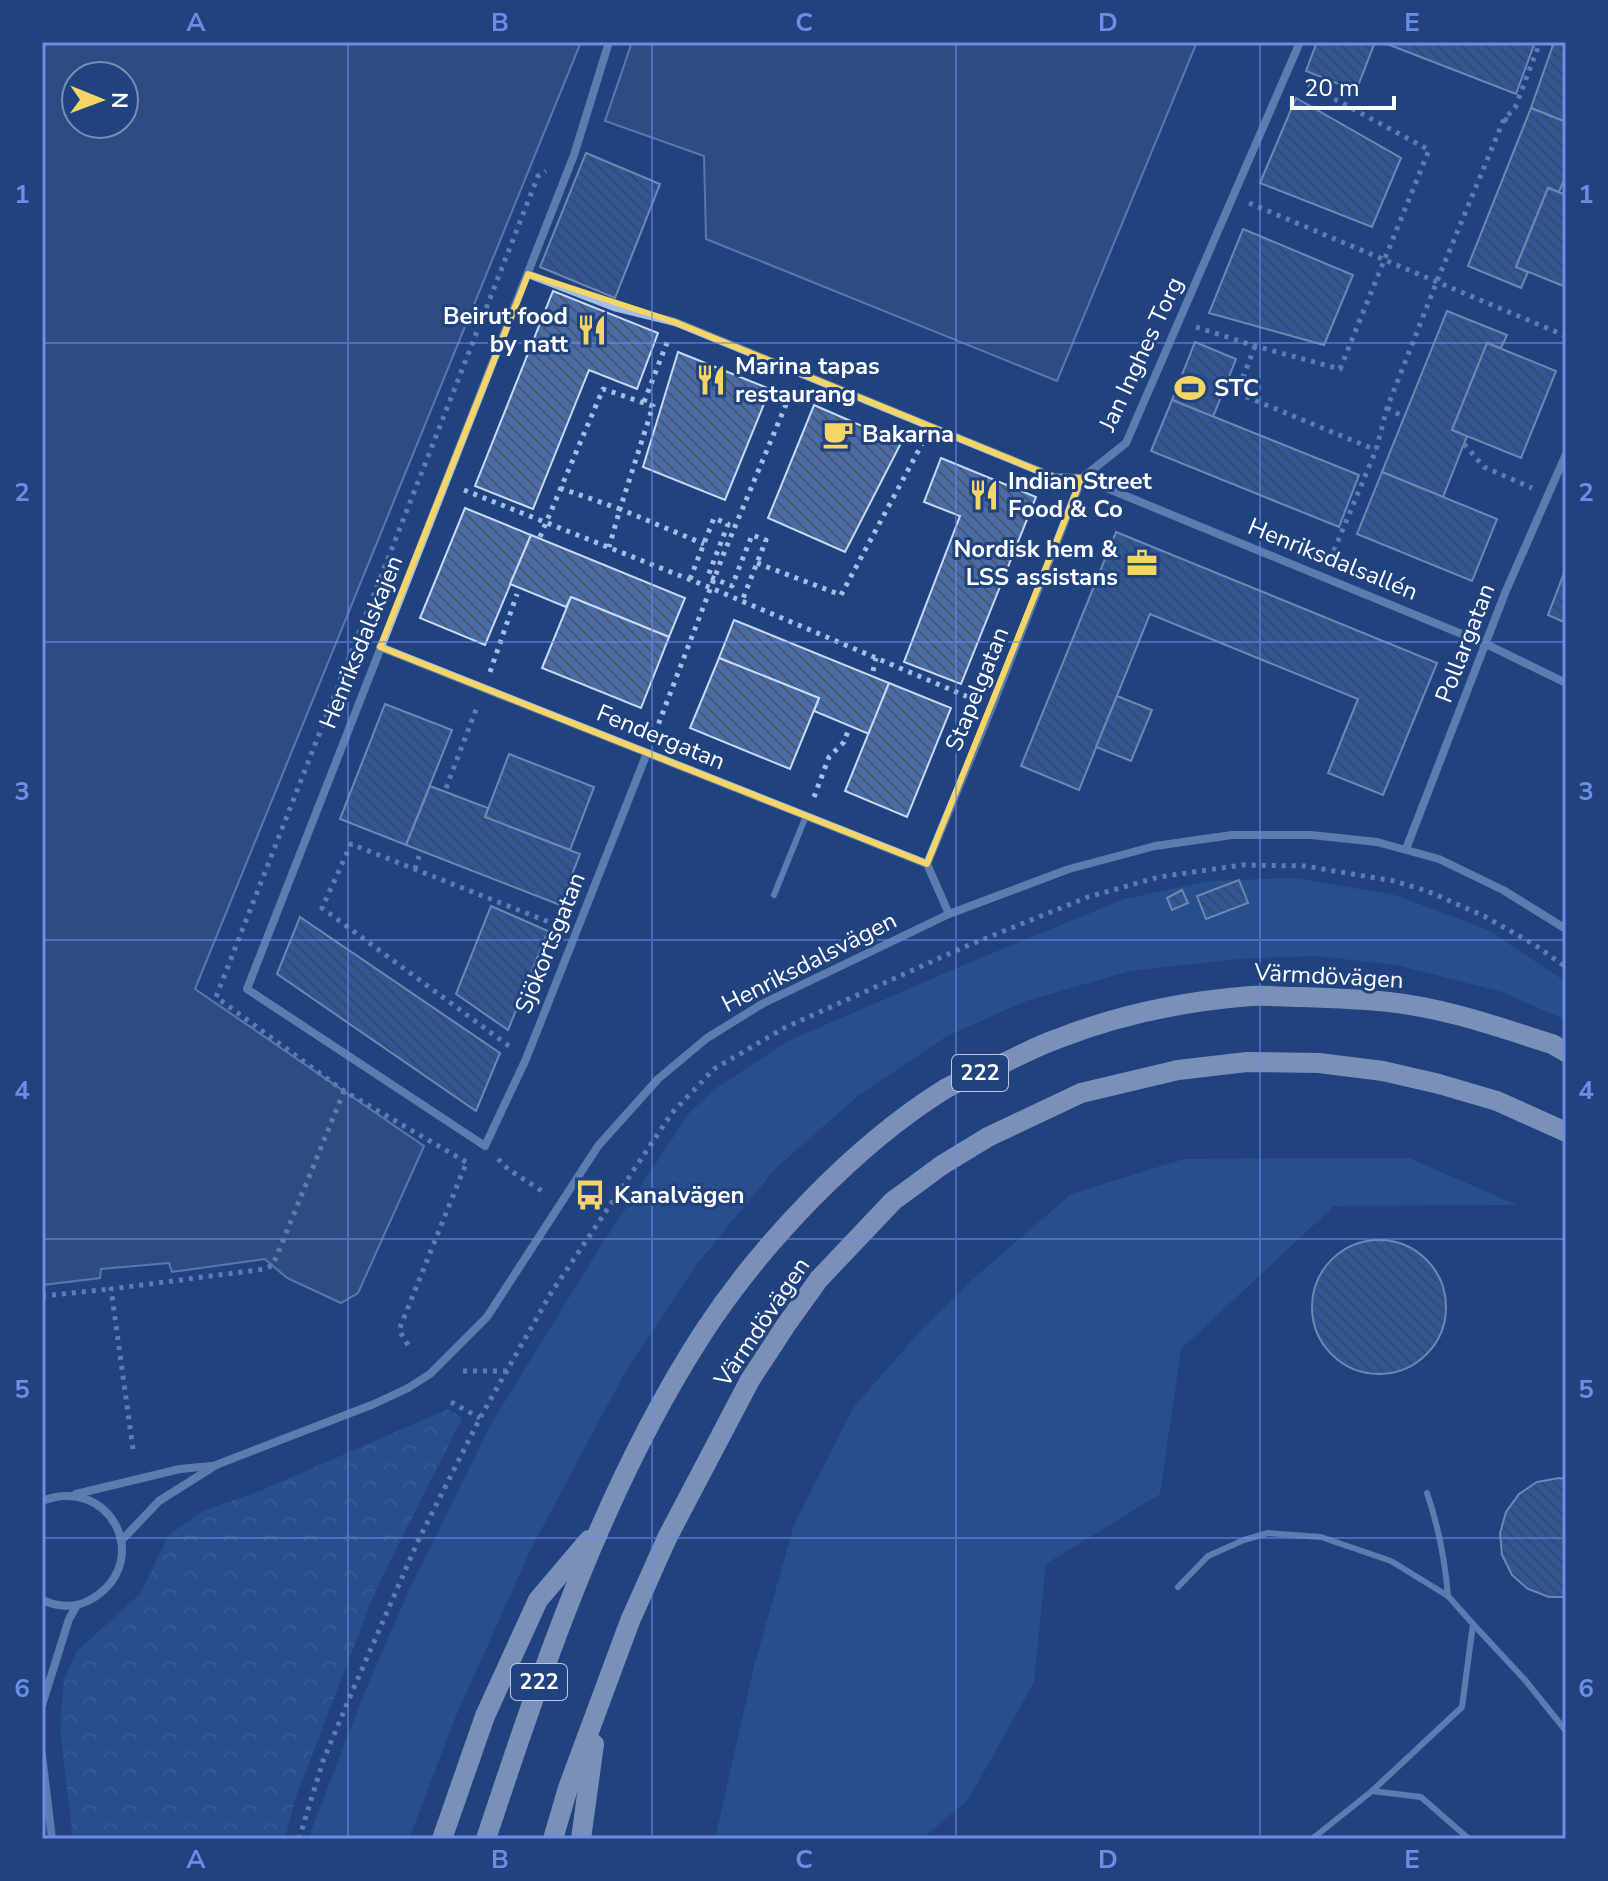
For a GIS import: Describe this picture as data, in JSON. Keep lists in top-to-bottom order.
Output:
{
  "streets": {
    "main road": ["Värmdövägen", "222"],
    "street": [
      "Jan Inghes Torg",
      "Henriksdalsallén",
      "Henriksdalskajen",
      "Pollargatan",
      "Stapelgatan",
      "Fendergatan",
      "Sjökortsgatan",
      "Henriksdalsvägen"
    ]
  },
  "crossings": [
    ["Jan Inghes Torg", "Henriksdalsallén"],
    ["Jan Inghes Torg", "Stapelgatan"],
    ["Henriksdalsallén", "Pollargatan"],
    ["Henriksdalsallén", "Stapelgatan"],
    ["Henriksdalskajen", "Fendergatan"],
    ["Henriksdalskajen", "Sjökortsgatan"],
    ["Pollargatan", "Henriksdalsvägen"],
    ["Stapelgatan", "Fendergatan"],
    ["Fendergatan", "Sjökortsgatan"],
    ["Värmdövägen", "222"]
  ],
  "places": {
    "restaurant": ["Beirut food by natt", "Marina tapas restaurang", "Indian Street Food & Co"],
    "sports": ["STC"],
    "cafe": ["Bakarna"],
    "office": ["Nordisk hem & LSS assistans"],
    "bus stop": ["Kanalvägen"]
  },
  "scale_bar": "20 m",
  "north": "right",
  "grid": {
    "columns": [
      "A",
      "B",
      "C",
      "D",
      "E"
    ],
    "rows": [
      "1",
      "2",
      "3",
      "4",
      "5",
      "6"
    ]
  }
}
